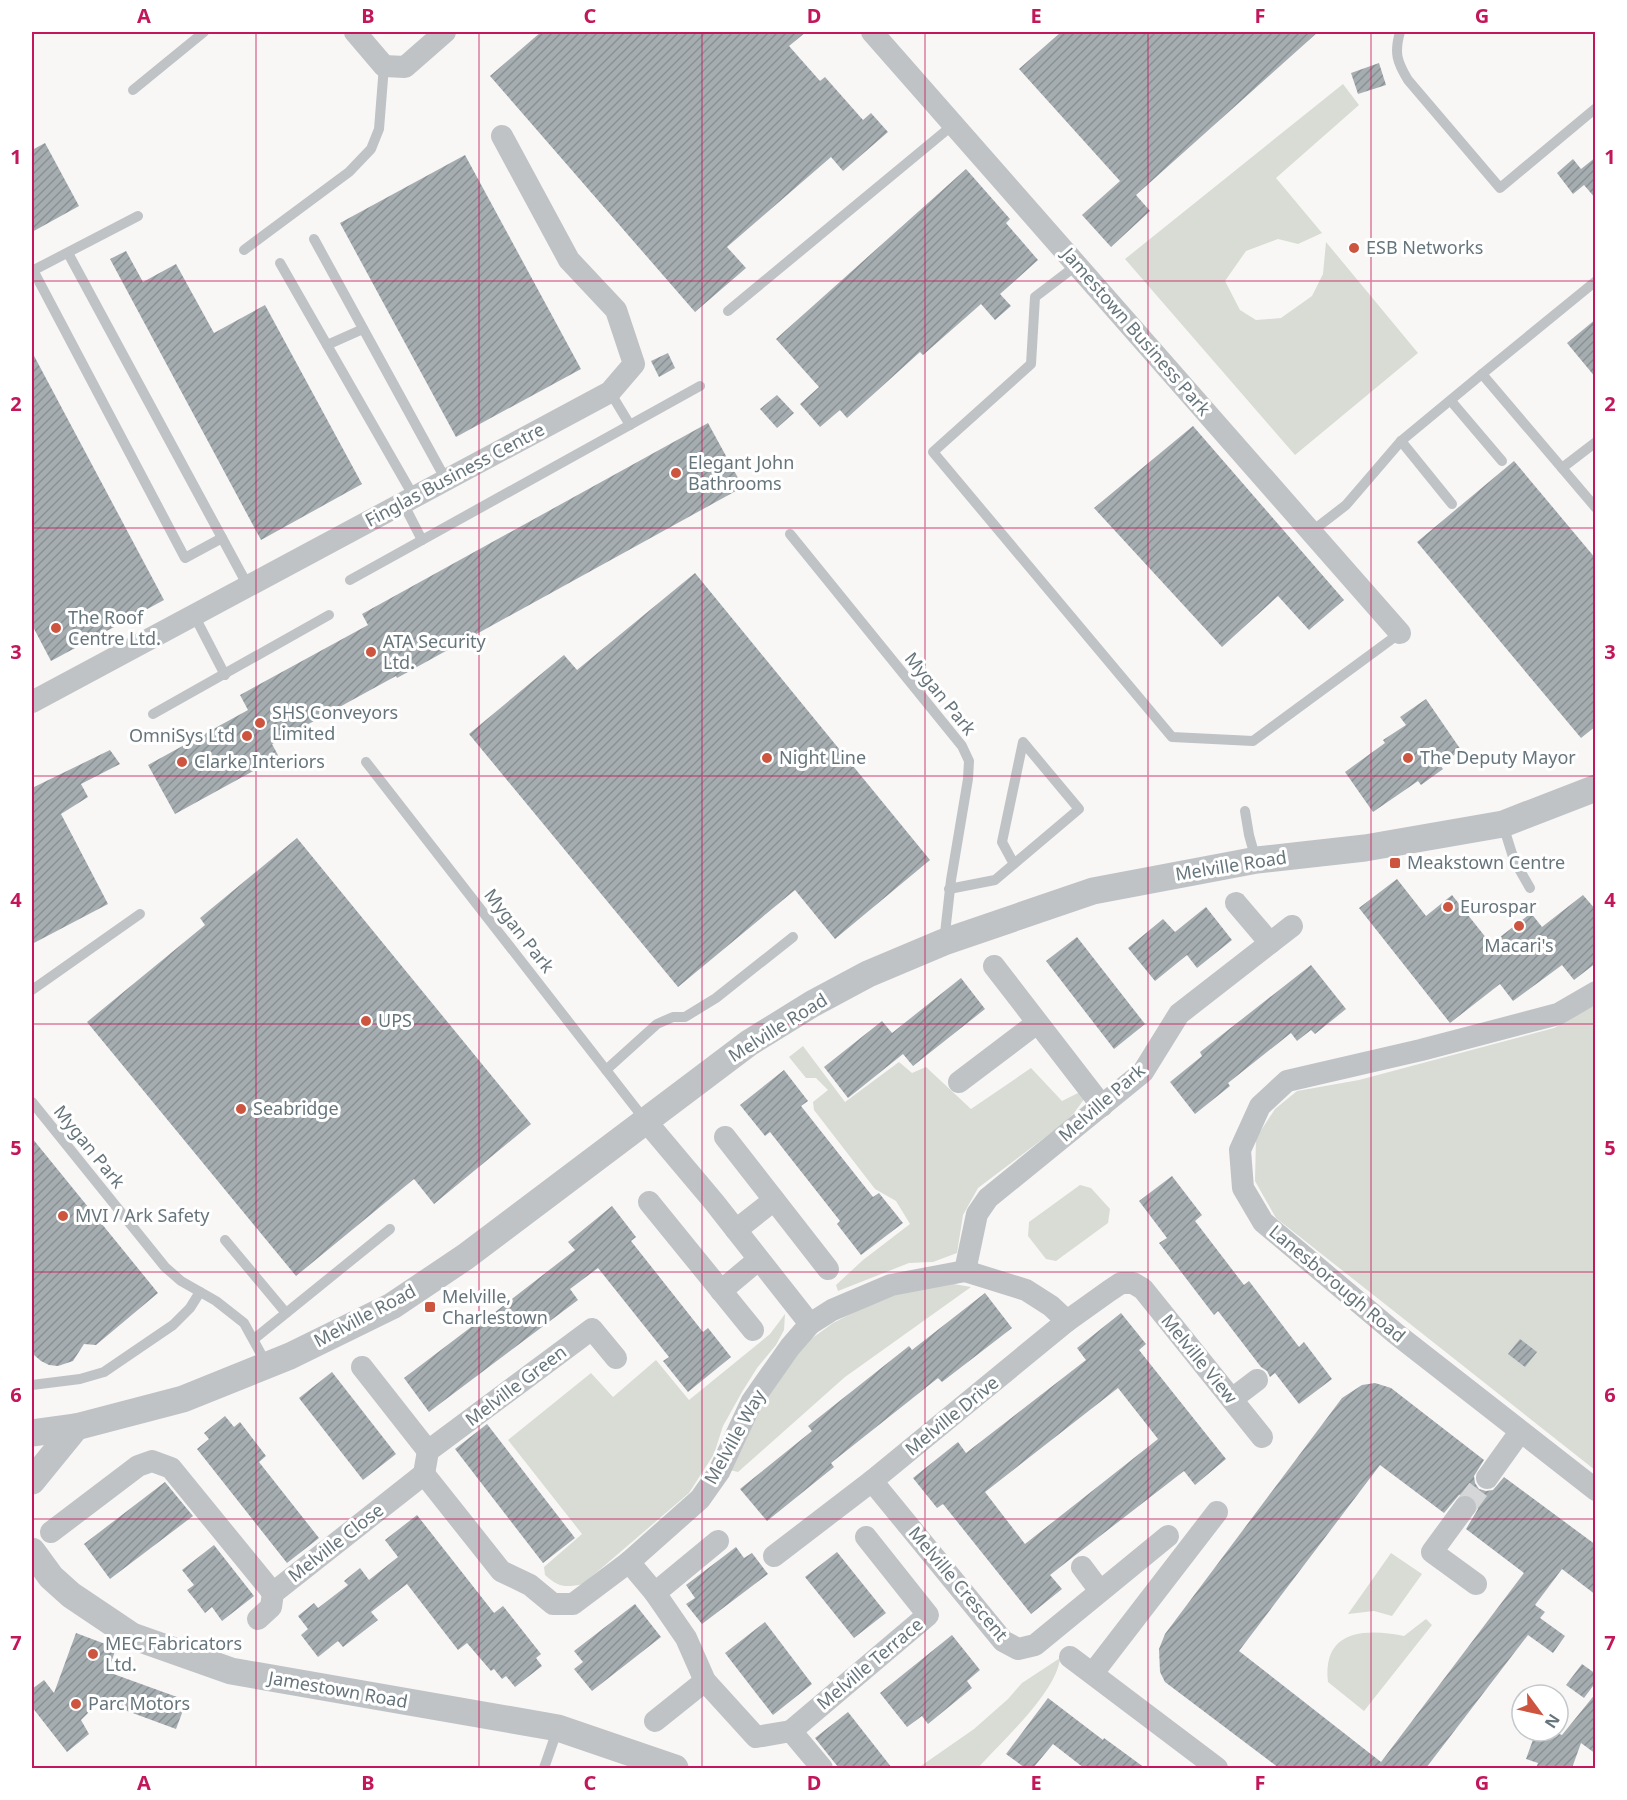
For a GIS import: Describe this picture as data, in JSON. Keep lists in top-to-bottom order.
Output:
{
  "streets": {
    "street": [
      "Jamestown Business Park",
      "Finglas Business Centre",
      "Melville Road",
      "Melville Park",
      "Lanesborough Road",
      "Melville View",
      "Melville Green",
      "Melville Drive",
      "Melville Way",
      "Melville Close",
      "Melville Crescent",
      "Melville Terrace",
      "Jamestown Road"
    ],
    "lane": ["Mygan Park"]
  },
  "crossings": [
    ["Mygan Park", "Melville Road"],
    ["Melville Park", "Melville Way"],
    ["Melville View", "Melville Drive"],
    ["Melville Drive", "Melville Way"],
    ["Melville Drive", "Melville Crescent"]
  ],
  "places": {
    "other": [
      "ESB Networks",
      "Elegant John Bathrooms",
      "The Roof Centre Ltd.",
      "ATA Security Ltd.",
      "SHS Conveyors Limited",
      "OmniSys Ltd",
      "Night Line",
      "The Deputy Mayor",
      "Clarke Interiors",
      "Eurospar",
      "Macari's",
      "UPS",
      "Seabridge",
      "MVI / Ark Safety",
      "MEC Fabricators Ltd.",
      "Parc Motors"
    ],
    "transit": ["Meakstown Centre", "Melville, Charlestown"]
  },
  "north": "bottom right",
  "grid": {
    "columns": [
      "A",
      "B",
      "C",
      "D",
      "E",
      "F",
      "G"
    ],
    "rows": [
      "1",
      "2",
      "3",
      "4",
      "5",
      "6",
      "7"
    ]
  }
}
